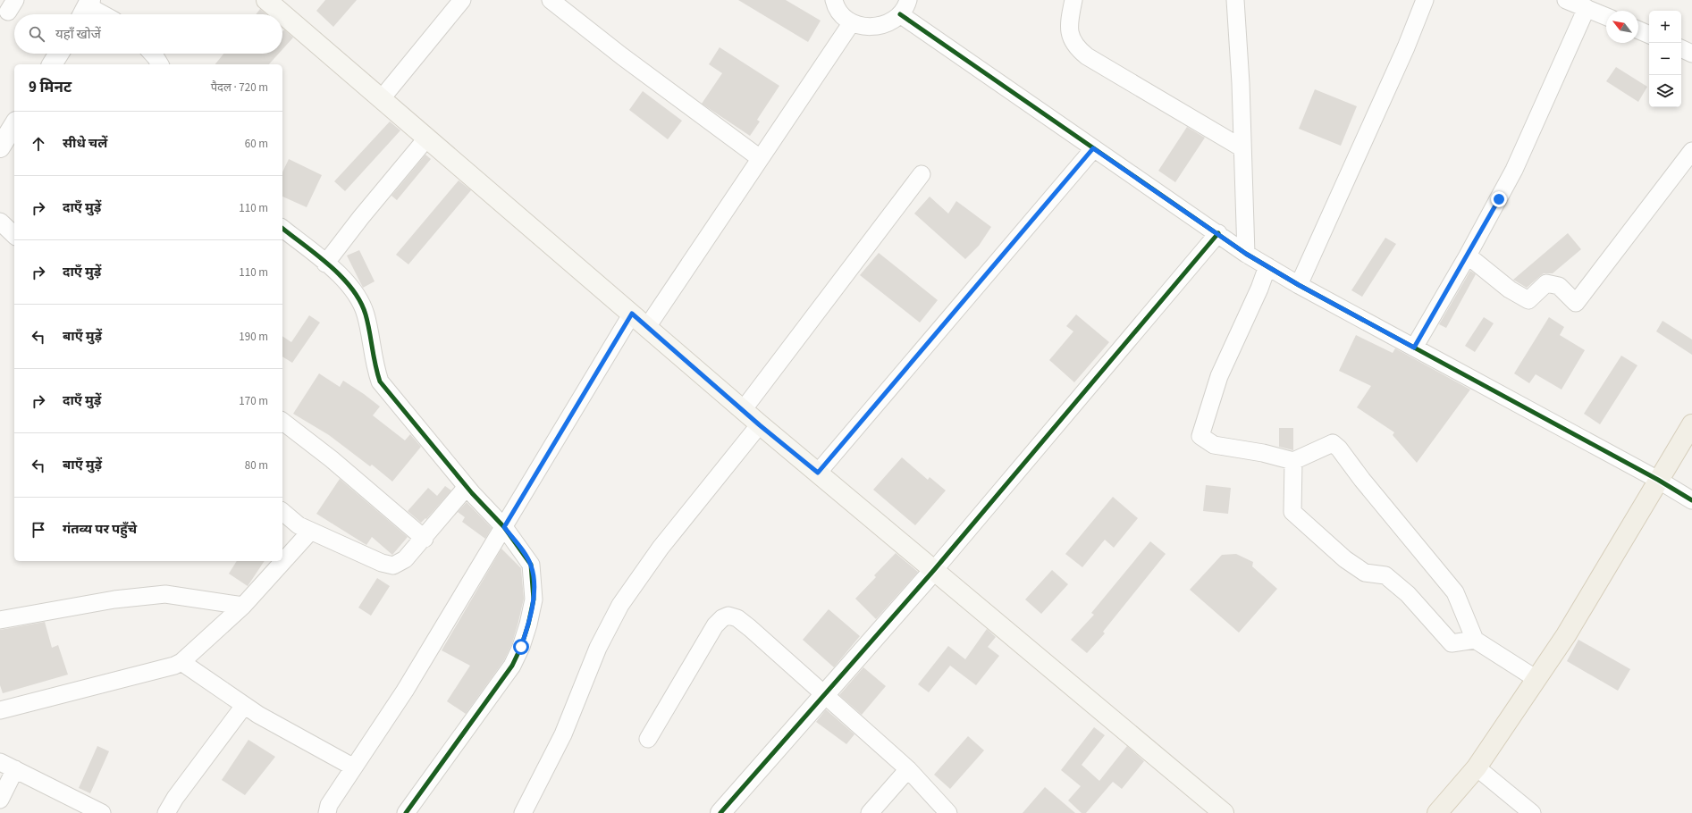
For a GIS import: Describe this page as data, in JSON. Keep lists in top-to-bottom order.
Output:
{
  "north": "top left",
  "page": {
    "map_buttons": ["+", "−"],
    "search": "यहाँ खोजें",
    "heading": ["9 मिनट", "पैदल · 720 m"],
    "list": [
      ["सीधे चलें", "60 m"],
      ["दाएँ मुड़ें", "110 m"],
      ["दाएँ मुड़ें", "110 m"],
      ["बाएँ मुड़ें", "190 m"],
      ["दाएँ मुड़ें", "170 m"],
      ["बाएँ मुड़ें", "80 m"],
      "गंतव्य पर पहुँचे"
    ]
  }
}
